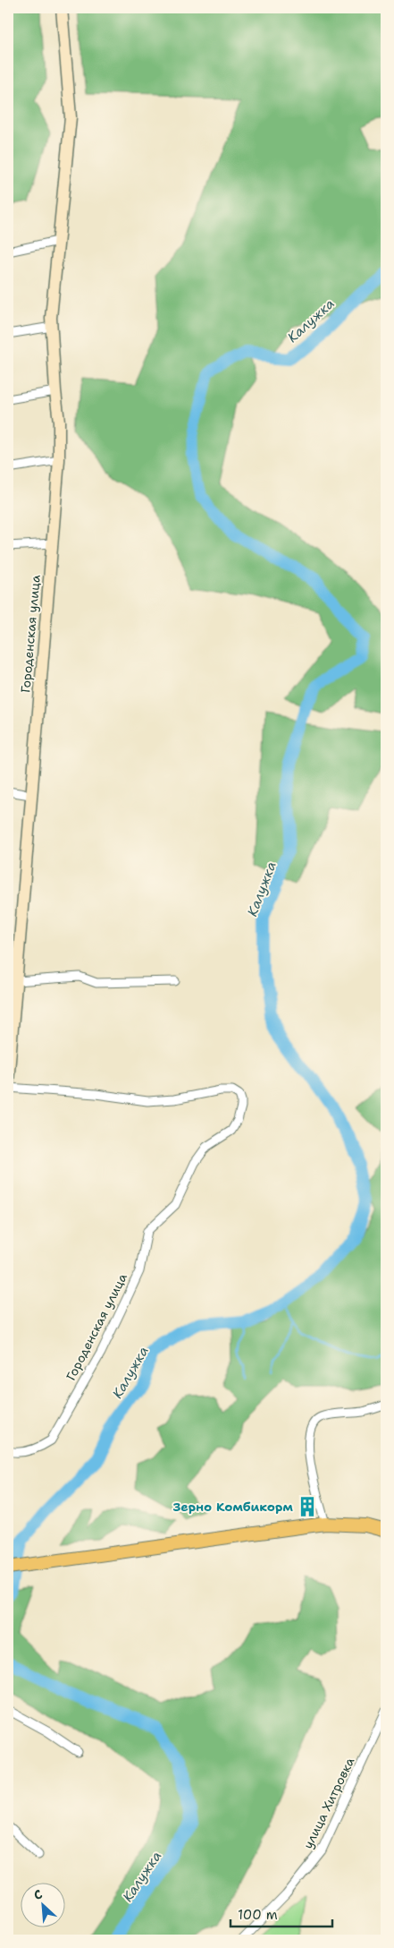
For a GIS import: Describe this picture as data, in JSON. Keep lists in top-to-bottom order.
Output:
{
  "streets": {
    "street": ["Городенская улица", "улица Хитровка"]
  },
  "water": ["Калужка"],
  "places": {
    "building": ["Зерно Комбикорм"]
  },
  "scale_bar": "100 m",
  "north": "top left"
}
